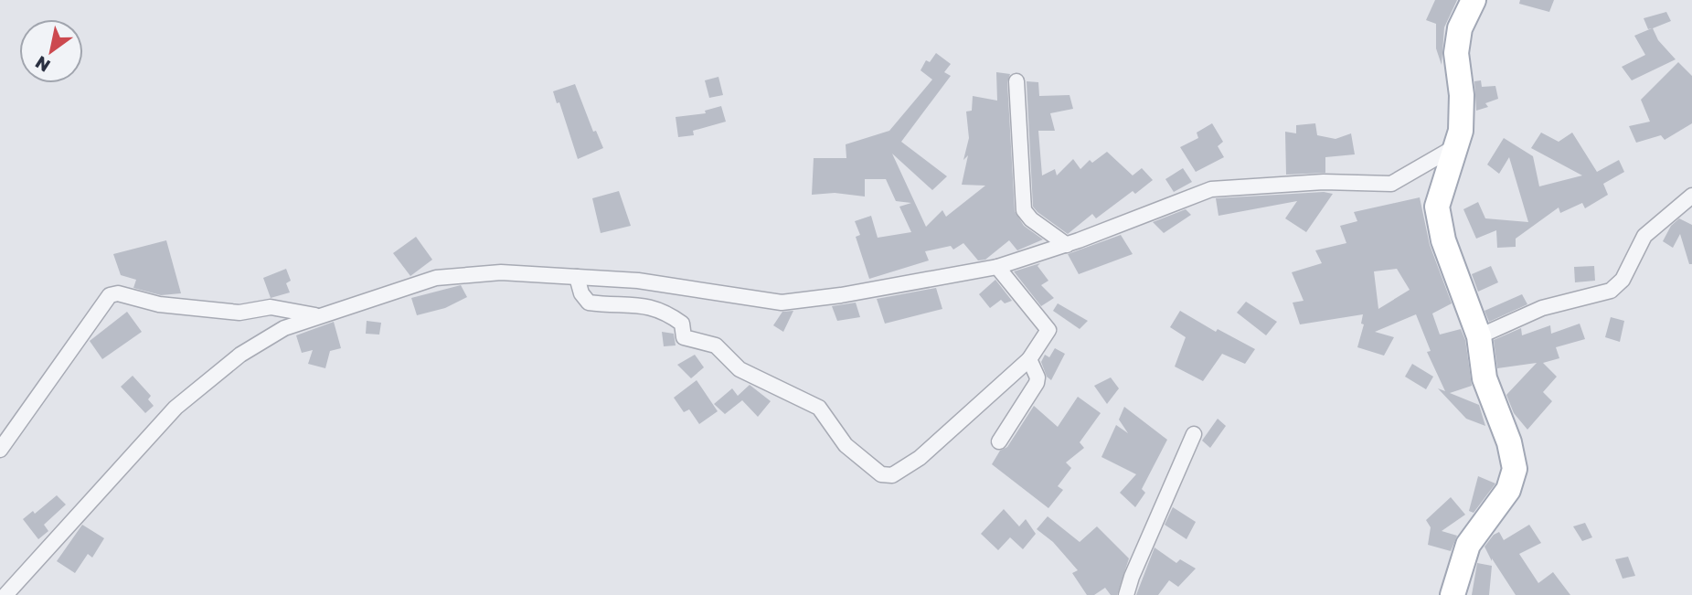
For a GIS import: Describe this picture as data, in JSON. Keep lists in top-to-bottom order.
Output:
{
  "north": "bottom left"
}
